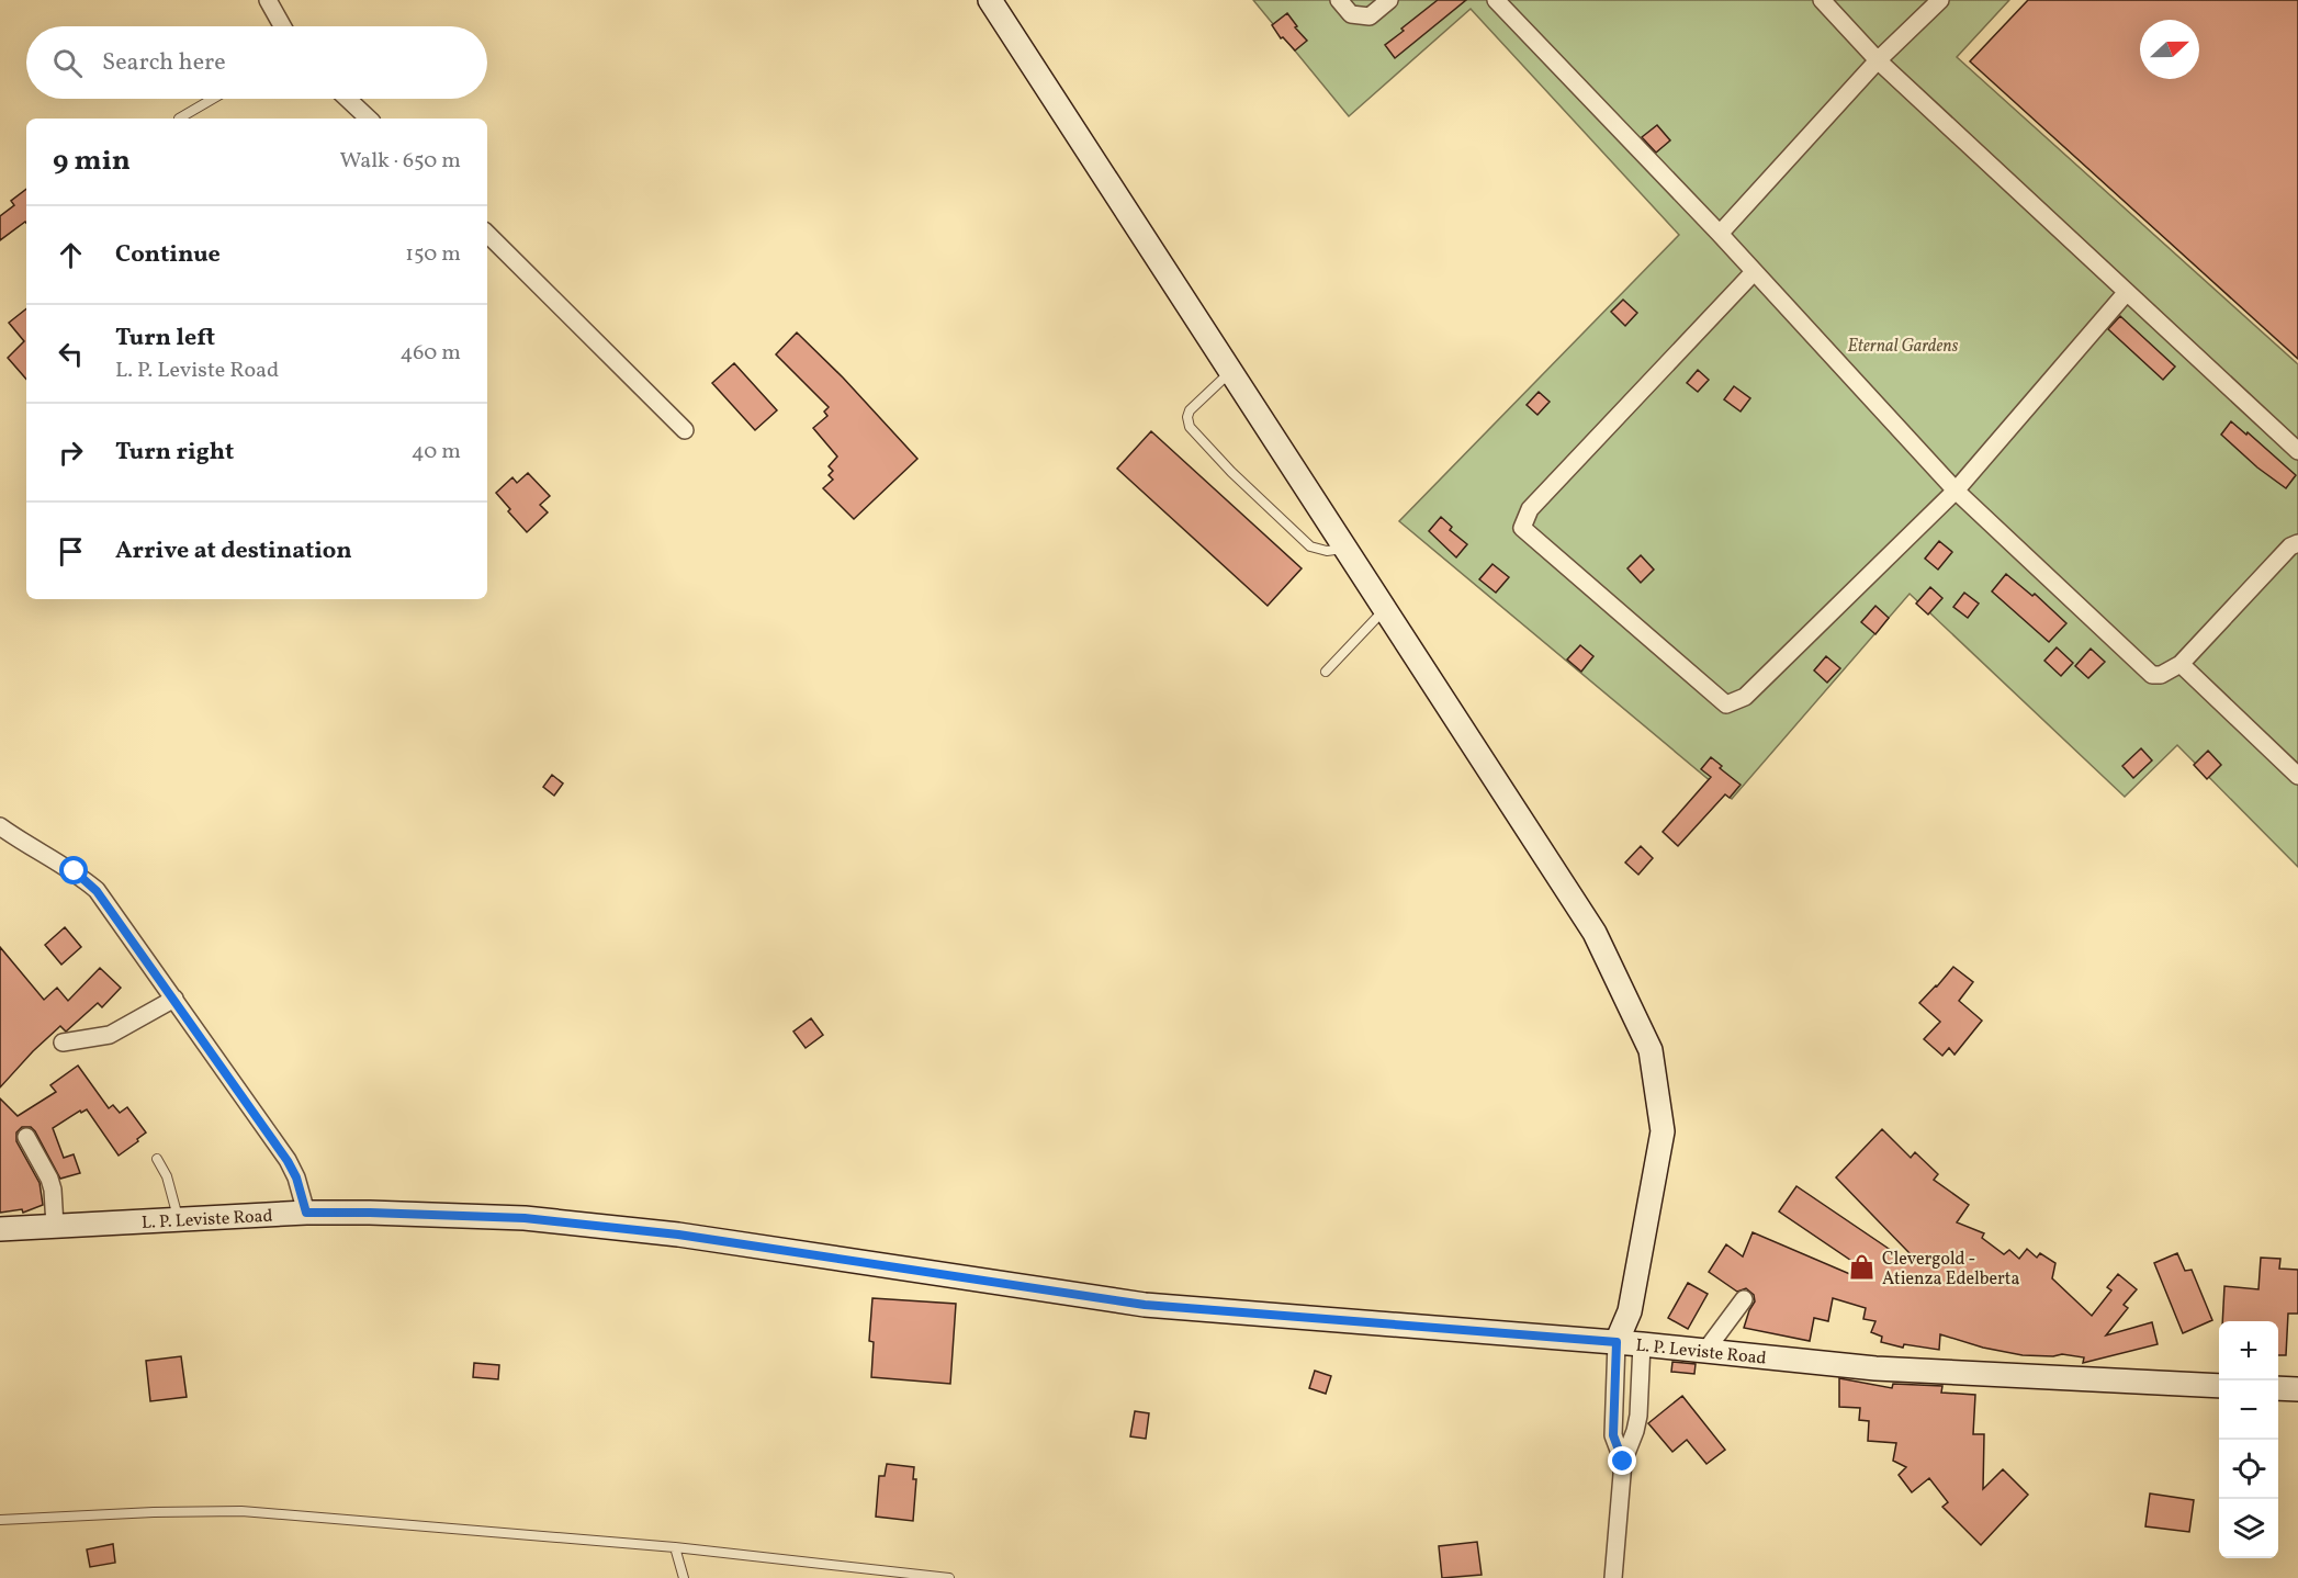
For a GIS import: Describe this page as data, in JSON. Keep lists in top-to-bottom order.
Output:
{
  "streets": {
    "main road": ["L. P. Leviste Road"]
  },
  "parks": ["Eternal Gardens"],
  "places": {
    "shop": ["Clevergold - Atienza Edelberta"]
  },
  "north": "right",
  "page": {
    "search": "Search here",
    "heading": ["9 min", "Walk · 650 m"],
    "list": [
      ["Continue", "150 m"],
      ["Turn left", "L. P. Leviste Road", "460 m"],
      ["Turn right", "40 m"],
      "Arrive at destination"
    ],
    "map_buttons": ["+", "−"]
  }
}
